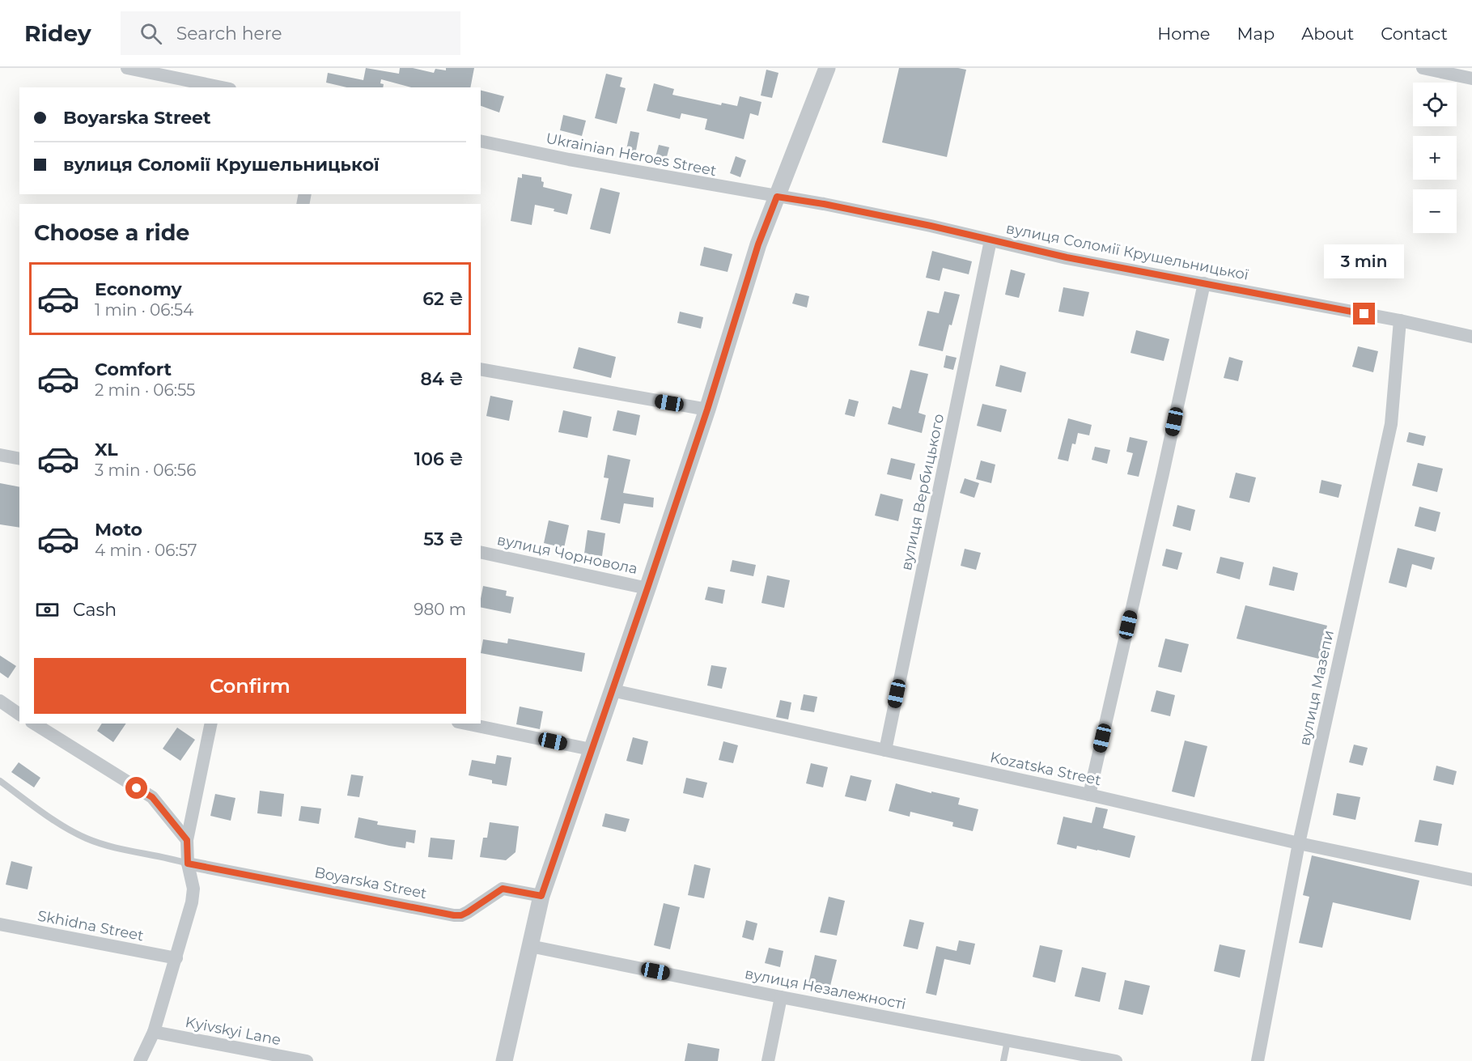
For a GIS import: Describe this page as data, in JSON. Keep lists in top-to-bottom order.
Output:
{
  "streets": {
    "street": [
      "Ukrainian Heroes Street",
      "вулиця Соломії Крушельницької",
      "вулиця Вербицького",
      "вулиця Чорновола",
      "вулиця Мазепи",
      "Kozatska Street",
      "Boyarska Street",
      "Skhidna Street",
      "вулиця Незалежності",
      "Kyivskyi Lane"
    ]
  },
  "crossings": [
    ["Ukrainian Heroes Street", "вулиця Соломії Крушельницької"],
    ["вулиця Соломії Крушельницької", "вулиця Вербицького"],
    ["вулиця Соломії Крушельницької", "вулиця Мазепи"],
    ["вулиця Вербицького", "Kozatska Street"],
    ["вулиця Мазепи", "Kozatska Street"]
  ],
  "page": {
    "header": "Ridey",
    "search": "Search here",
    "nav": [
      "Home",
      "Map",
      "About",
      "Contact"
    ],
    "map_buttons": ["+", "−"],
    "banner": ["Boyarska Street", "вулиця Соломії Крушельницької"],
    "heading": "Choose a ride",
    "bubble": "3 min",
    "list": [
      {
        "name": "Economy",
        "note": "1 min · 06:54",
        "value": "62 ₴"
      },
      {
        "name": "Comfort",
        "note": "2 min · 06:55",
        "value": "84 ₴"
      },
      {
        "name": "XL",
        "note": "3 min · 06:56",
        "value": "106 ₴"
      },
      {
        "name": "Moto",
        "note": "4 min · 06:57",
        "value": "53 ₴"
      }
    ],
    "pay": ["Cash", "980 m"],
    "buttons": "Confirm"
  }
}
